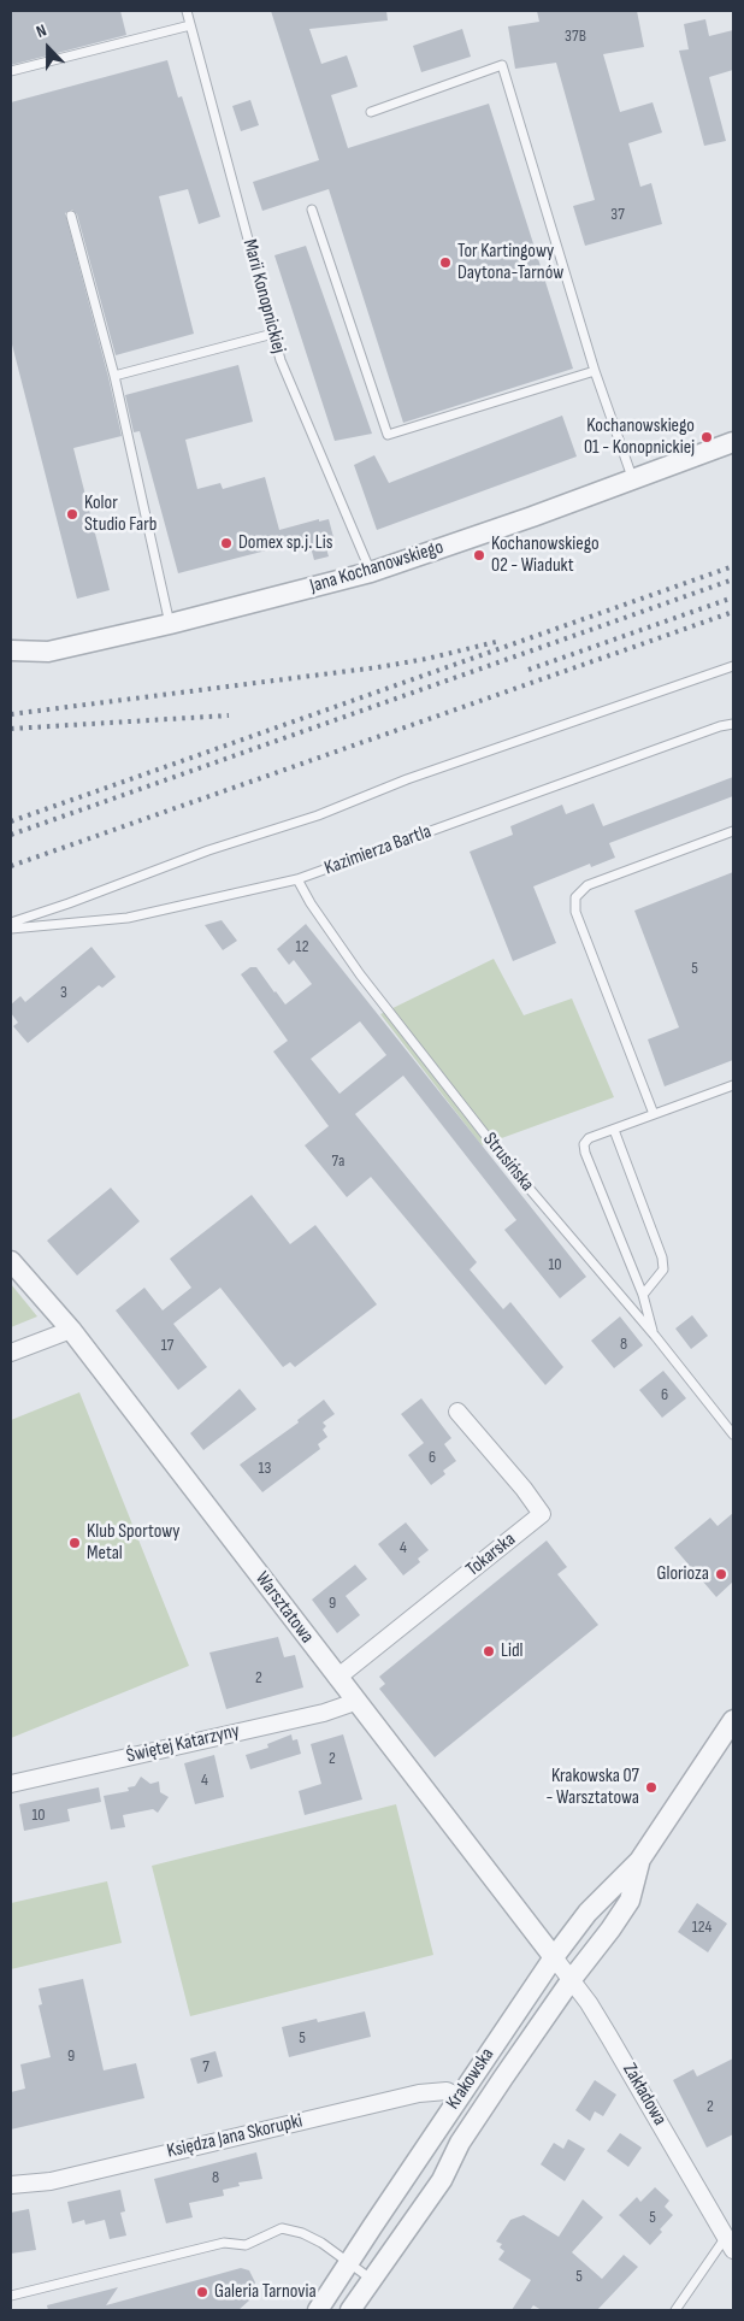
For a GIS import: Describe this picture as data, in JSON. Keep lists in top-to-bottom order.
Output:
{
  "streets": {
    "street": [
      "Jana Kochanowskiego",
      "Tokarska",
      "Warsztatowa",
      "Świętej Katarzyny",
      "Krakowska",
      "Zakładowa",
      "Księdza Jana Skorupki"
    ],
    "lane": ["Marii Konopnickiej", "Kazimierza Bartla", "Strusińska"]
  },
  "crossings": [
    ["Marii Konopnickiej", "Jana Kochanowskiego"],
    ["Kazimierza Bartla", "Strusińska"],
    ["Tokarska", "Warsztatowa"],
    ["Warsztatowa", "Świętej Katarzyny"],
    ["Warsztatowa", "Krakowska"],
    ["Warsztatowa", "Zakładowa"],
    ["Krakowska", "Zakładowa"],
    ["Krakowska", "Księdza Jana Skorupki"]
  ],
  "places": [
    "Tor Kartingowy Daytona-Tarnów",
    "Kochanowskiego 01 - Konopnickiej",
    "Kolor Studio Farb",
    "Domex sp.j. Lis",
    "Kochanowskiego 02 - Wiadukt",
    "Klub Sportowy Metal",
    "Glorioza",
    "Lidl",
    "Krakowska 07 - Warsztatowa",
    "Galeria Tarnovia"
  ],
  "house_numbers": [
    "37B",
    "37",
    "12",
    "5",
    "3",
    "7a",
    "10",
    "8",
    "17",
    "6",
    "6",
    "13",
    "4",
    "9",
    "2",
    "2",
    "4",
    "10",
    "124",
    "5",
    "9",
    "7",
    "2",
    "8",
    "5",
    "5"
  ],
  "north": "top"
}
